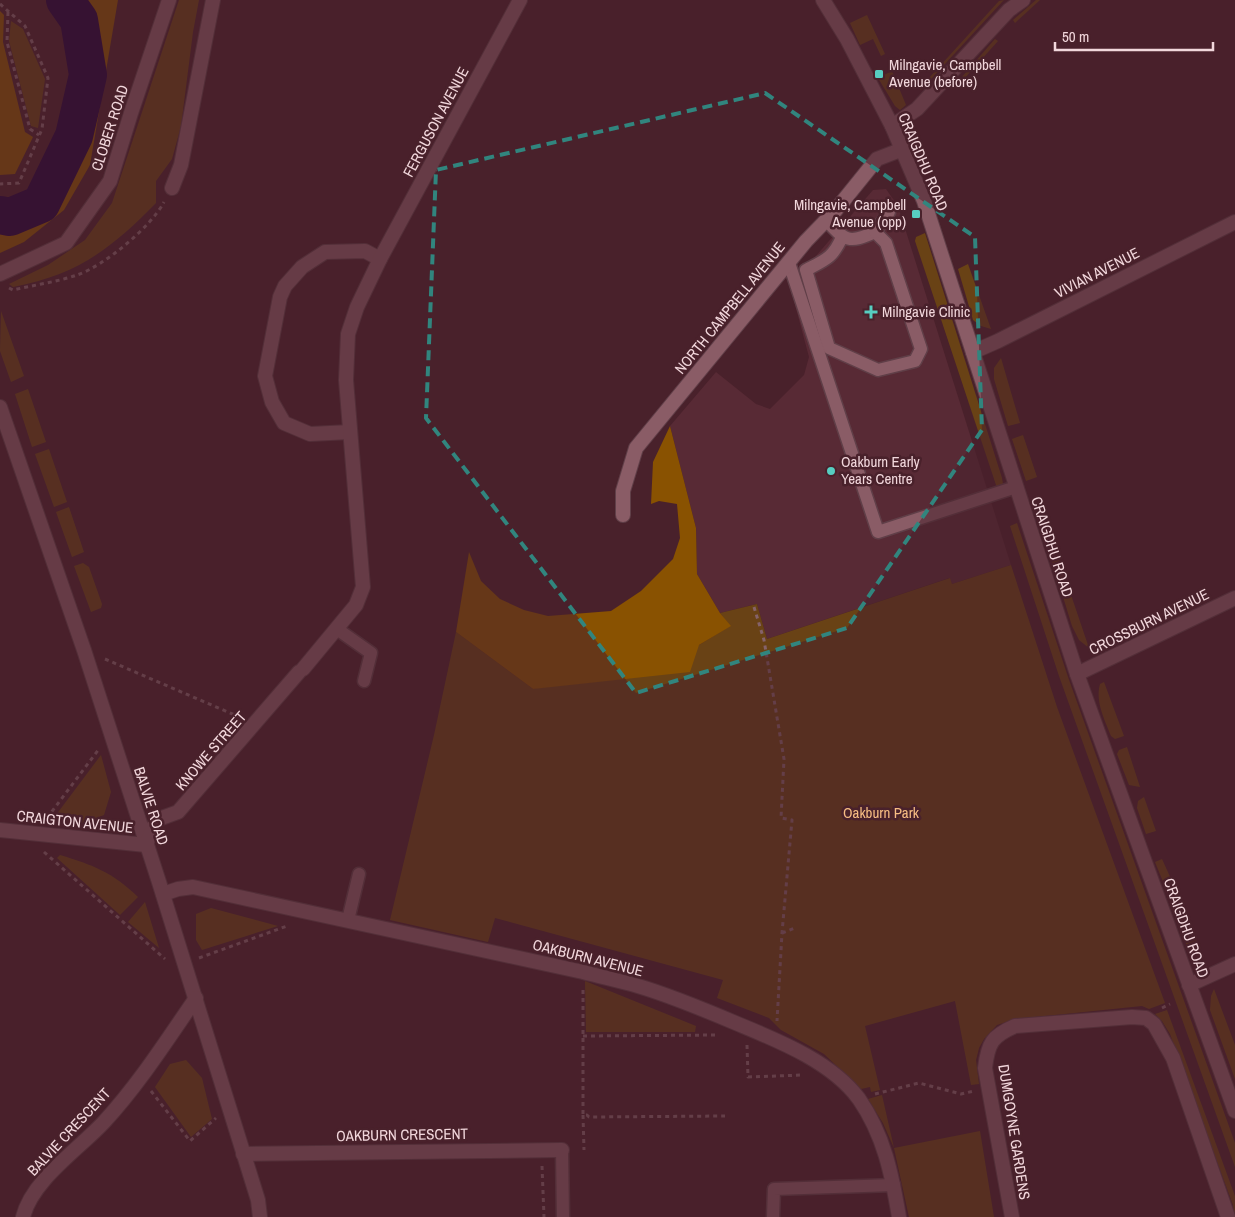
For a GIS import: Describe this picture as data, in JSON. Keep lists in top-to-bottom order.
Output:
{
  "streets": {
    "street": [
      "FERGUSON AVENUE",
      "CLOBER ROAD",
      "CRAIGDHU ROAD",
      "VIVIAN AVENUE",
      "NORTH CAMPBELL AVENUE",
      "CROSSBURN AVENUE",
      "KNOWE STREET",
      "BALVIE ROAD",
      "CRAIGTON AVENUE",
      "OAKBURN AVENUE",
      "BALVIE CRESCENT",
      "DUMGOYNE GARDENS",
      "OAKBURN CRESCENT"
    ]
  },
  "crossings": [
    ["FERGUSON AVENUE", "KNOWE STREET"],
    ["CRAIGDHU ROAD", "VIVIAN AVENUE"],
    ["CRAIGDHU ROAD", "NORTH CAMPBELL AVENUE"],
    ["CRAIGDHU ROAD", "CROSSBURN AVENUE"],
    ["KNOWE STREET", "BALVIE ROAD"],
    ["KNOWE STREET", "CRAIGTON AVENUE"],
    ["BALVIE ROAD", "CRAIGTON AVENUE"],
    ["BALVIE ROAD", "OAKBURN AVENUE"],
    ["BALVIE ROAD", "BALVIE CRESCENT"],
    ["BALVIE ROAD", "OAKBURN CRESCENT"]
  ],
  "parks": ["Oakburn Park"],
  "places": {
    "transit": ["Milngavie, Campbell Avenue (before)", "Milngavie, Campbell Avenue (opp)"],
    "health": ["Milngavie Clinic"],
    "other": ["Oakburn Early Years Centre"]
  },
  "scale_bar": "50 m"
}
